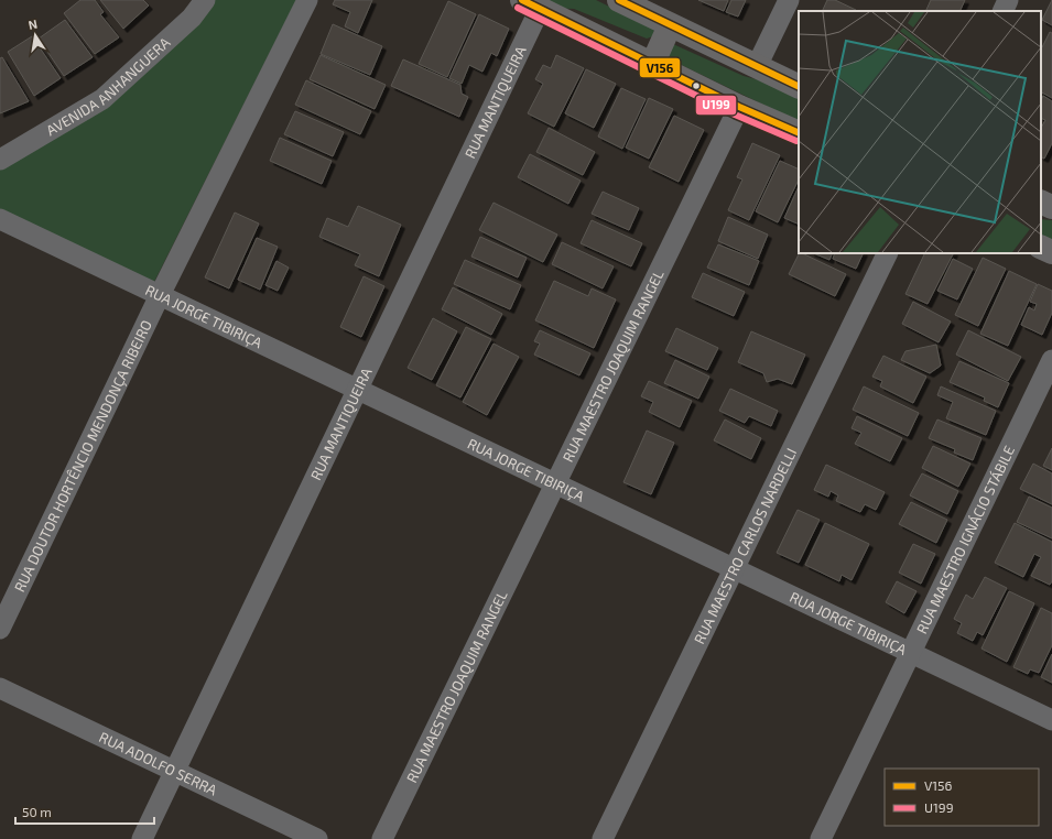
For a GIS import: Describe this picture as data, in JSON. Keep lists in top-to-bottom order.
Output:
{
  "streets": {
    "street": [
      "AVENIDA ANHANGUERA",
      "RUA MANTIQUEIRA",
      "RUA JORGE TIBIRIÇA",
      "RUA MAESTRO JOAQUIM RANGEL",
      "RUA DOUTOR HORTÊNCIO MENDONÇA RIBEIRO",
      "RUA MAESTRO IGNÁCIO STÁBILE",
      "RUA MAESTRO CARLOS NARDELLI",
      "RUA ADOLFO SERRA"
    ]
  },
  "crossings": [
    ["RUA MANTIQUEIRA", "RUA JORGE TIBIRIÇA"],
    ["RUA MANTIQUEIRA", "RUA ADOLFO SERRA"],
    ["RUA JORGE TIBIRIÇA", "RUA MAESTRO JOAQUIM RANGEL"],
    ["RUA JORGE TIBIRIÇA", "RUA DOUTOR HORTÊNCIO MENDONÇA RIBEIRO"],
    ["RUA JORGE TIBIRIÇA", "RUA MAESTRO IGNÁCIO STÁBILE"],
    ["RUA JORGE TIBIRIÇA", "RUA MAESTRO CARLOS NARDELLI"]
  ],
  "lines": ["transit line V156", "transit line U199"],
  "legend": ["V156", "U199"],
  "scale_bar": "50 m",
  "north": "top"
}
